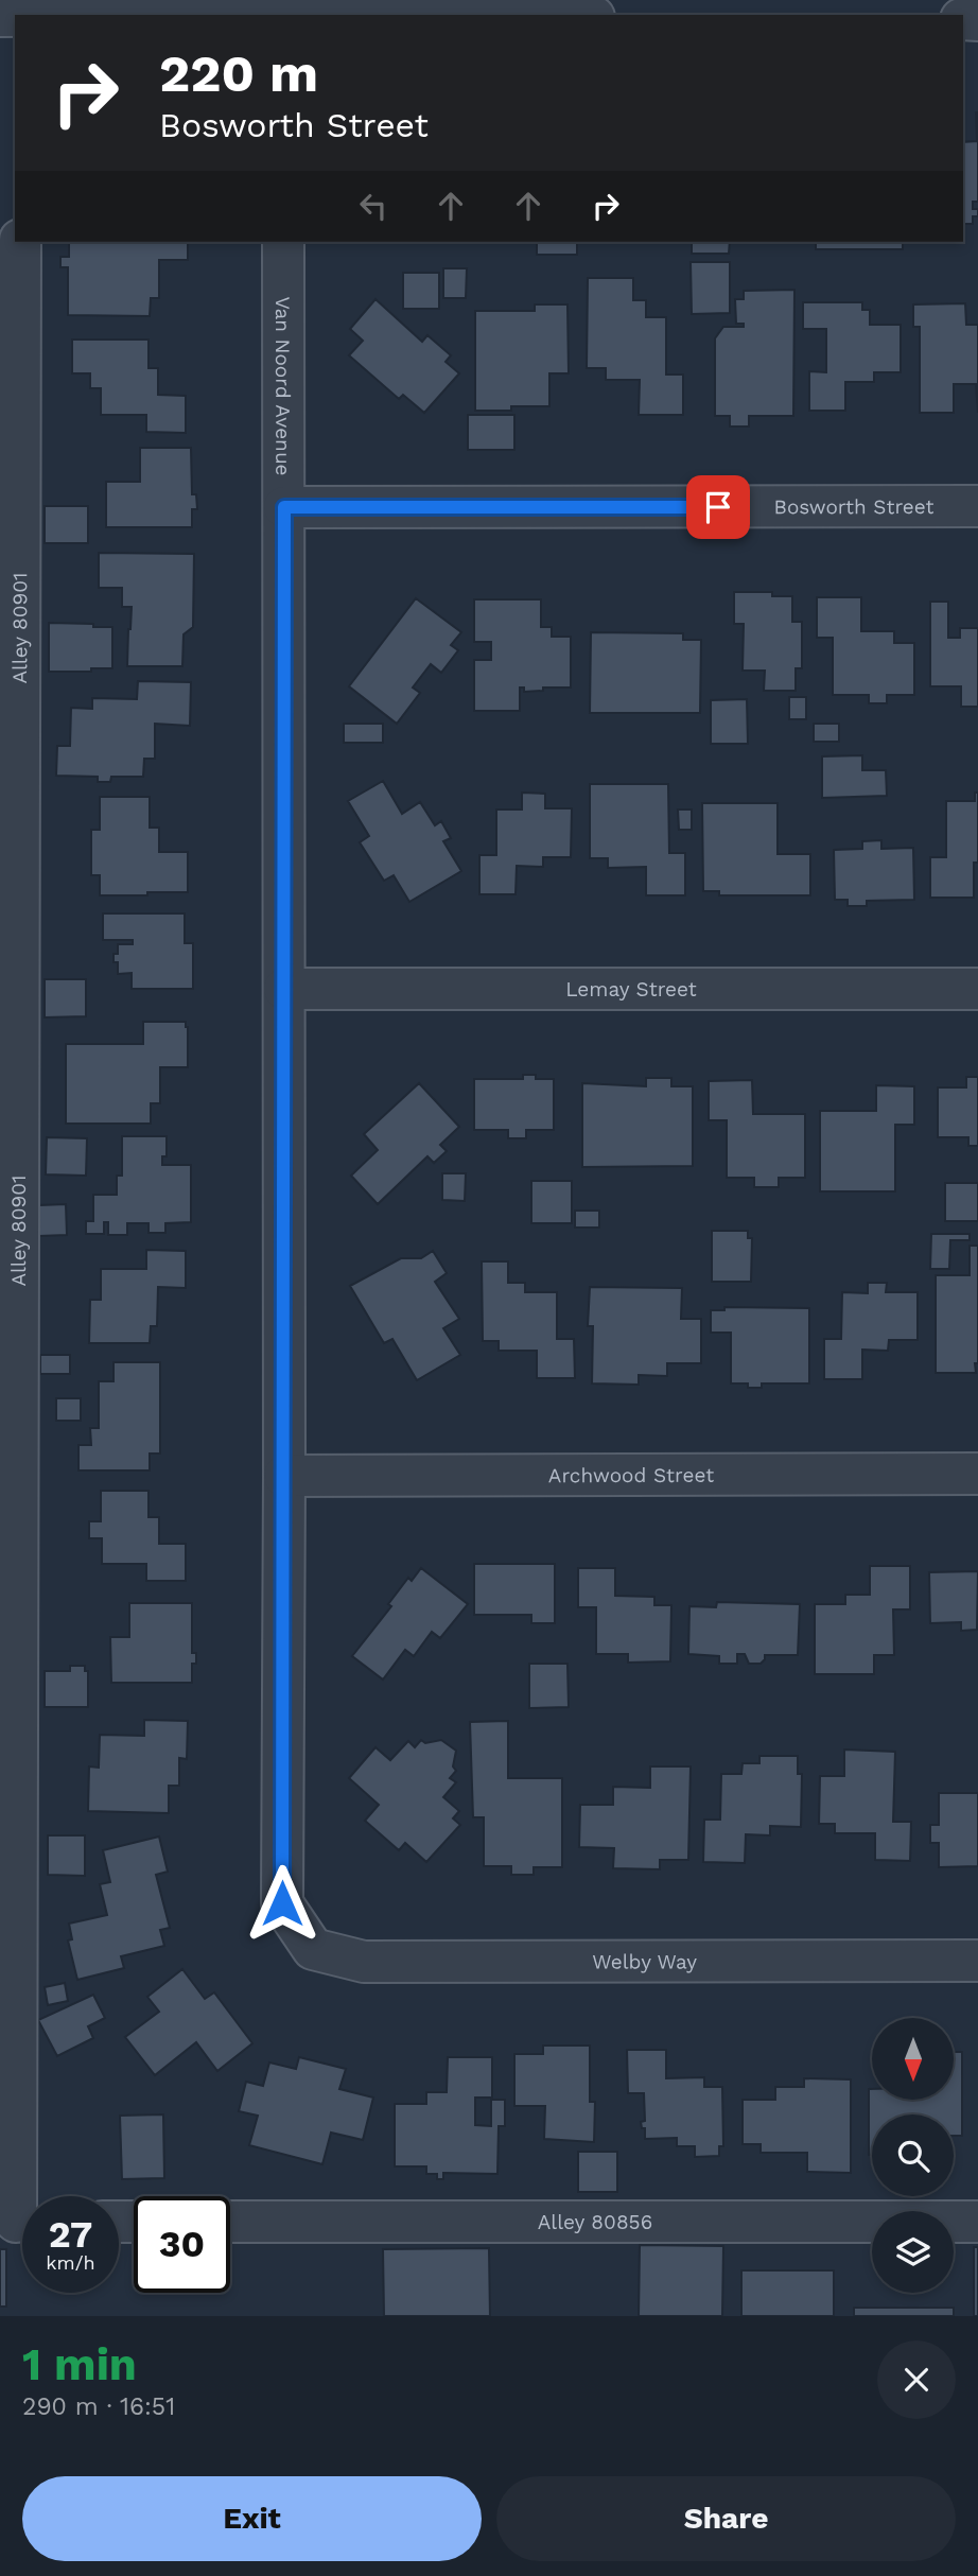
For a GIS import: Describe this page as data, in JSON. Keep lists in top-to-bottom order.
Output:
{
  "streets": {
    "street": [
      "Van Noord Avenue",
      "Bosworth Street",
      "Alley 80901",
      "Lemay Street",
      "Archwood Street",
      "Welby Way",
      "Alley 80856"
    ]
  },
  "crossings": [
    ["Van Noord Avenue", "Bosworth Street"],
    ["Van Noord Avenue", "Lemay Street"],
    ["Van Noord Avenue", "Archwood Street"],
    ["Van Noord Avenue", "Welby Way"]
  ],
  "north": "bottom",
  "page": {
    "turn": ["220 m", "Bosworth Street"],
    "speed": "27 km/h",
    "limit": "30",
    "heading": ["1 min", "290 m · 16:51"],
    "buttons": ["Exit", "Share"]
  }
}
